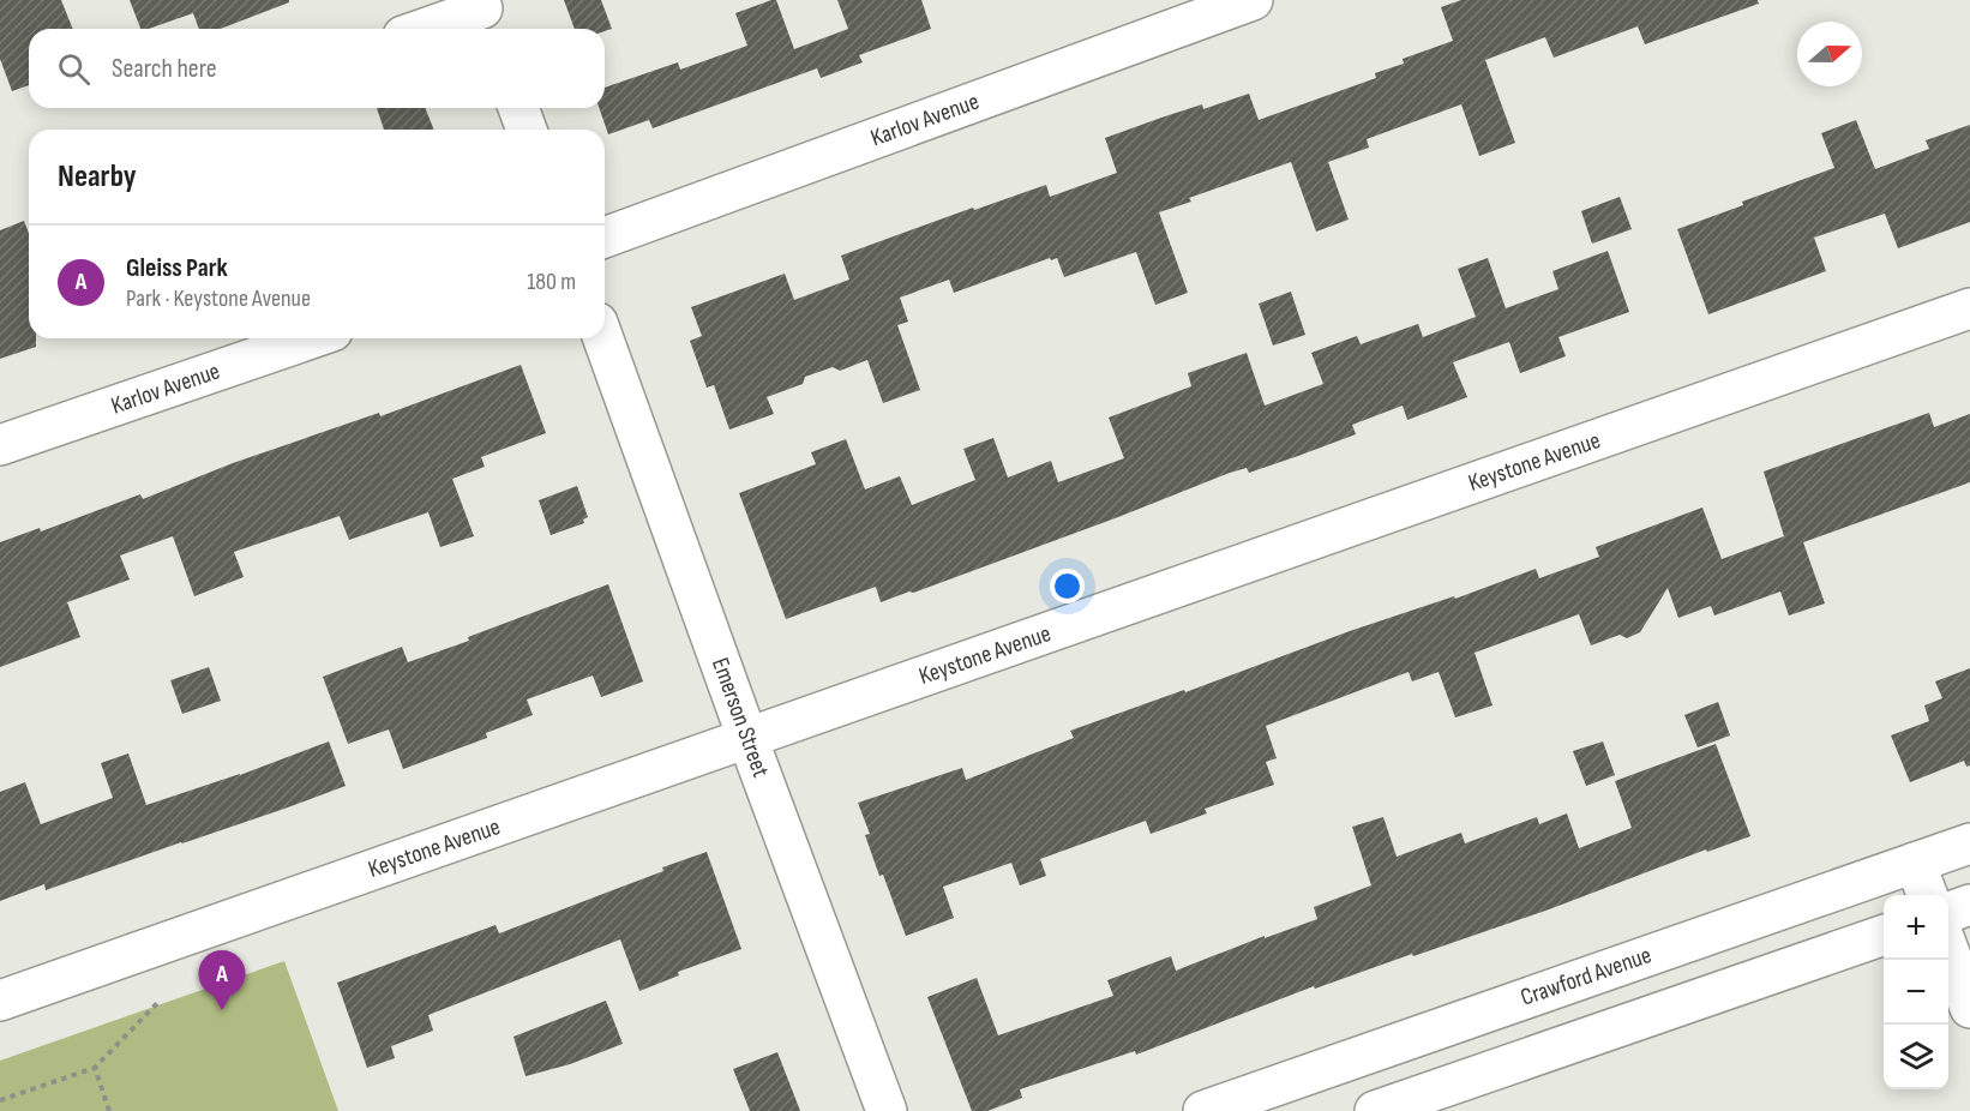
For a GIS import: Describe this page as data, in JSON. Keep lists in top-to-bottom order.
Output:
{
  "streets": {
    "street": [
      "Karlov Avenue",
      "Keystone Avenue",
      "Emerson Street",
      "Crawford Avenue"
    ]
  },
  "crossings": [
    ["Keystone Avenue", "Emerson Street"]
  ],
  "north": "right",
  "page": {
    "search": "Search here",
    "heading": "Nearby",
    "list": [
      {
        "mark": "A",
        "name": "Gleiss Park",
        "note": "Park · Keystone Avenue",
        "value": "180 m"
      }
    ],
    "map_buttons": ["+", "−"],
    "pins": "A"
  }
}
